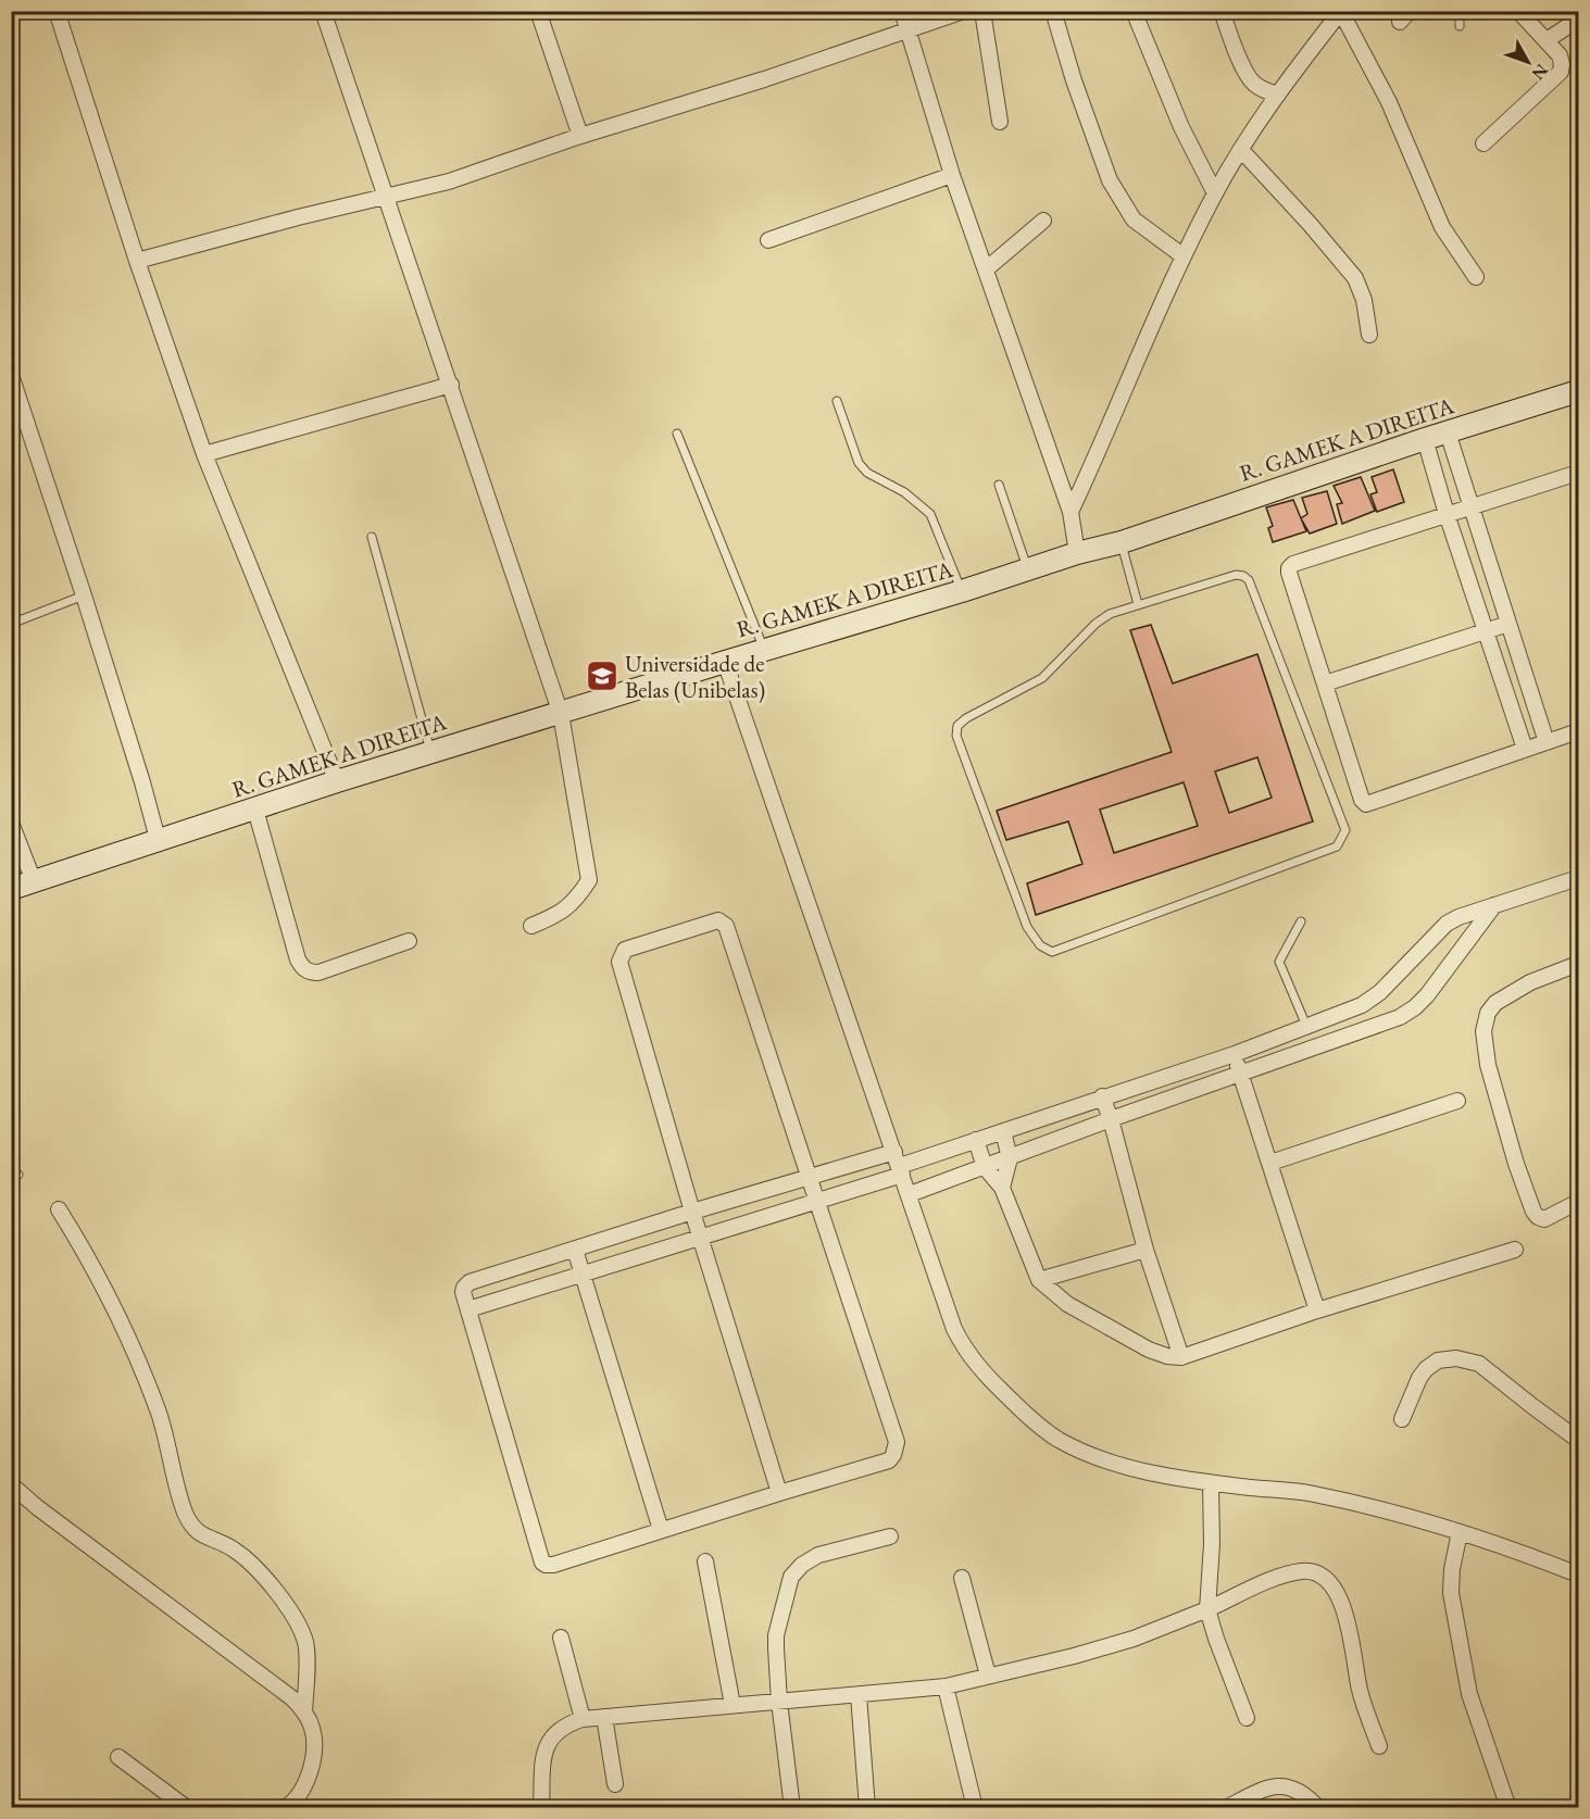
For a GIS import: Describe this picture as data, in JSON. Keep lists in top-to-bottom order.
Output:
{
  "streets": {
    "main road": ["R. GAMEK A DIREITA"]
  },
  "places": {
    "school or university": ["Universidade de Belas (Unibelas)"]
  },
  "north": "bottom right"
}
